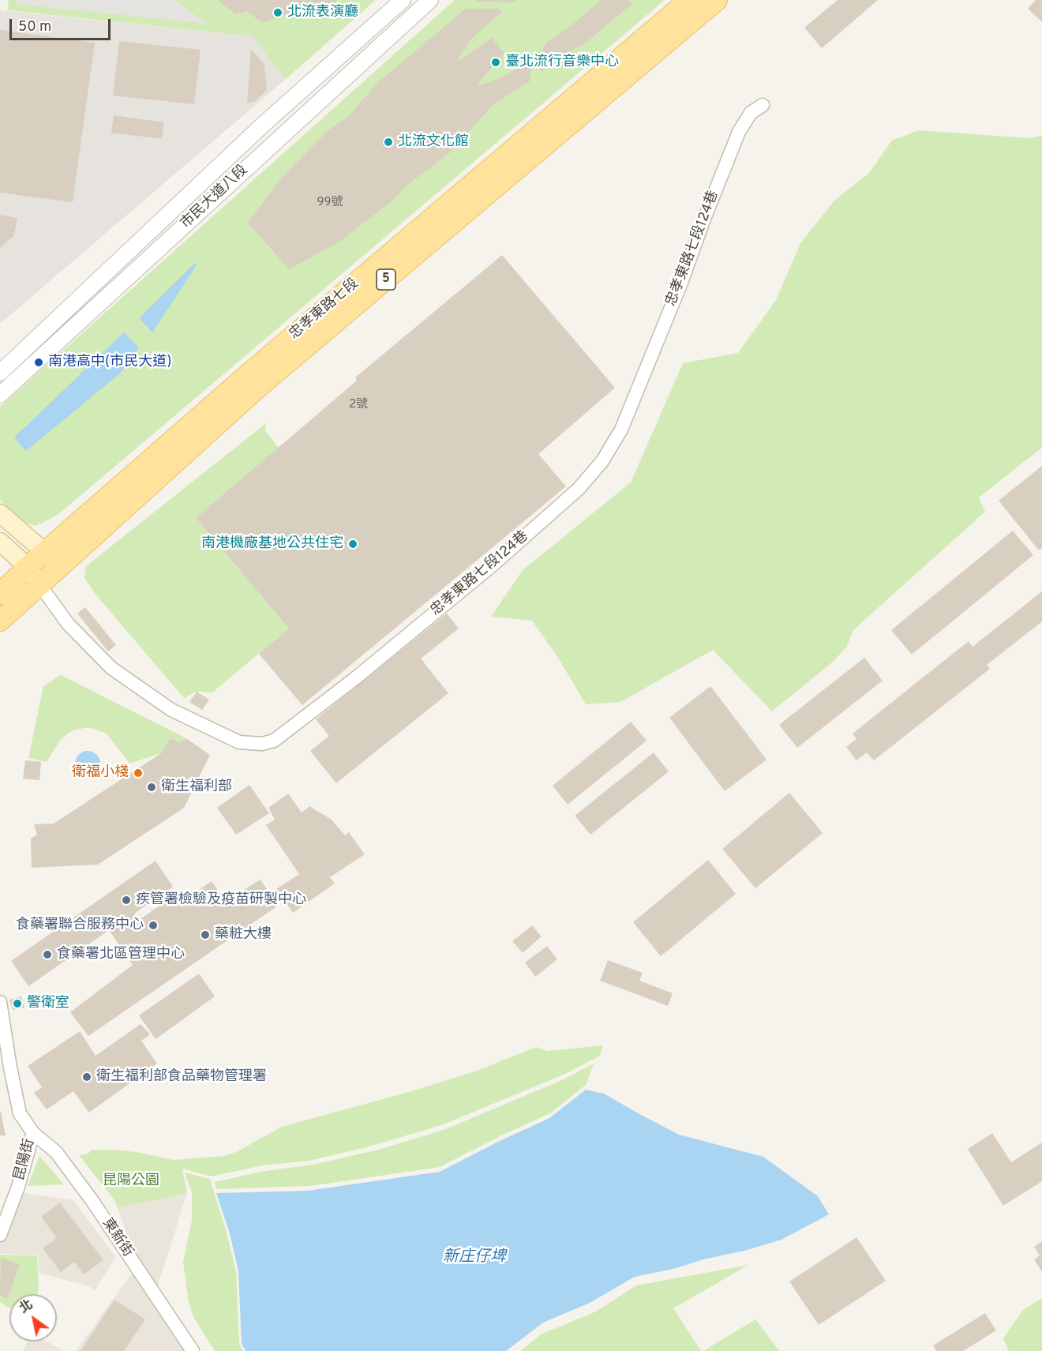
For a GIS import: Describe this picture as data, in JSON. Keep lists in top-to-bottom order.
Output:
{
  "streets": {
    "main road": ["5", "忠孝東路七段"],
    "street": [
      "市民大道八段",
      "忠孝東路七段124巷",
      "昆陽街",
      "東新街"
    ]
  },
  "crossings": [
    ["忠孝東路七段124巷", "5"],
    ["5", "忠孝東路七段"],
    ["昆陽街", "東新街"]
  ],
  "water": ["新庄仔埤"],
  "parks": ["昆陽公園"],
  "places": [
    "北流表演廳",
    "臺北流行音樂中心",
    "北流文化館",
    "南港高中(市民大道)",
    "南港機廠基地公共住宅",
    "衛福小棧",
    "衛生福利部",
    "疾管署檢驗及疫苗研製中心",
    "食藥署聯合服務中心",
    "藥粧大樓",
    "食藥署北區管理中心",
    "警衛室",
    "衛生福利部食品藥物管理署"
  ],
  "house_numbers": ["99號", "2號"],
  "scale_bar": "50 m",
  "north": "top left"
}
